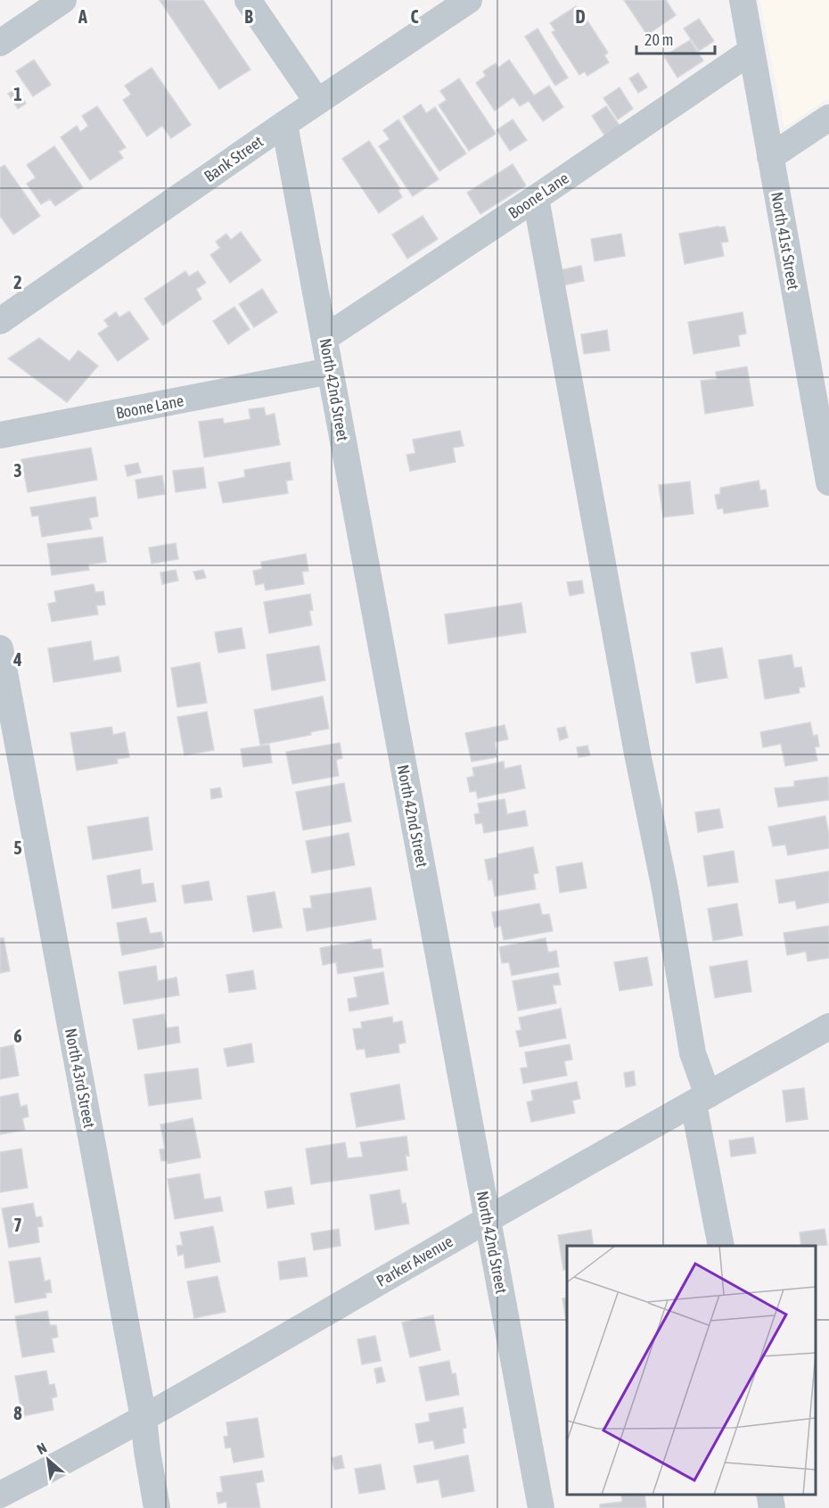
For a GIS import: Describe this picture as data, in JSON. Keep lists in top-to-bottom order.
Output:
{
  "streets": {
    "street": [
      "Bank Street",
      "Boone Lane",
      "North 41st Street",
      "North 42nd Street",
      "North 43rd Street",
      "Parker Avenue"
    ]
  },
  "crossings": [
    ["Bank Street", "North 42nd Street"],
    ["Boone Lane", "North 41st Street"],
    ["Boone Lane", "North 42nd Street"],
    ["North 42nd Street", "Parker Avenue"],
    ["North 43rd Street", "Parker Avenue"]
  ],
  "scale_bar": "20 m",
  "north": "top left",
  "grid": {
    "columns": [
      "A",
      "B",
      "C",
      "D"
    ],
    "rows": [
      "1",
      "2",
      "3",
      "4",
      "5",
      "6",
      "7",
      "8"
    ]
  }
}
